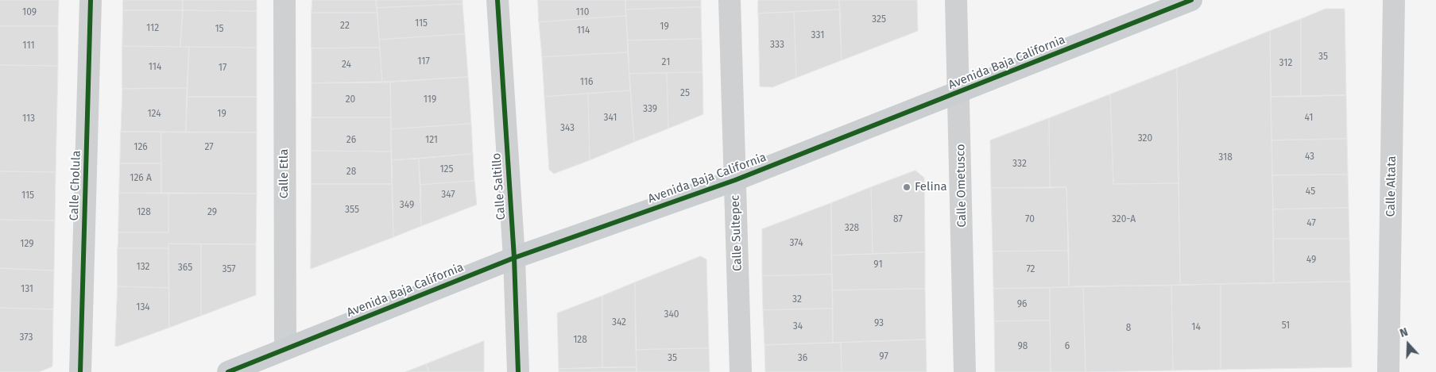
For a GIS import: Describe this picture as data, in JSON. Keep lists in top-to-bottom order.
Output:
{
  "streets": {
    "main road": ["Avenida Baja California"],
    "street": [
      "Calle Etla",
      "Calle Cholula",
      "Calle Ometusco",
      "Calle Saltillo",
      "Calle Altata",
      "Calle Sultepec"
    ]
  },
  "crossings": [
    ["Avenida Baja California", "Calle Etla"],
    ["Avenida Baja California", "Calle Ometusco"],
    ["Avenida Baja California", "Calle Saltillo"],
    ["Avenida Baja California", "Calle Sultepec"]
  ],
  "places": ["Felina"],
  "house_numbers": [
    "109",
    "110",
    "325",
    "115",
    "22",
    "19",
    "112",
    "15",
    "114",
    "331",
    "333",
    "111",
    "35",
    "117",
    "21",
    "312",
    "24",
    "114",
    "17",
    "116",
    "25",
    "20",
    "119",
    "339",
    "124",
    "19",
    "341",
    "41",
    "113",
    "343",
    "320",
    "26",
    "121",
    "126",
    "27",
    "43",
    "318",
    "332",
    "125",
    "28",
    "126 A",
    "45",
    "347",
    "115",
    "349",
    "355",
    "128",
    "29",
    "87",
    "70",
    "320-A",
    "47",
    "328",
    "374",
    "129",
    "49",
    "91",
    "132",
    "365",
    "357",
    "72",
    "131",
    "32",
    "96",
    "134",
    "340",
    "342",
    "93",
    "51",
    "34",
    "14",
    "8",
    "373",
    "128",
    "98",
    "6",
    "97",
    "35",
    "36"
  ],
  "north": "top"
}
